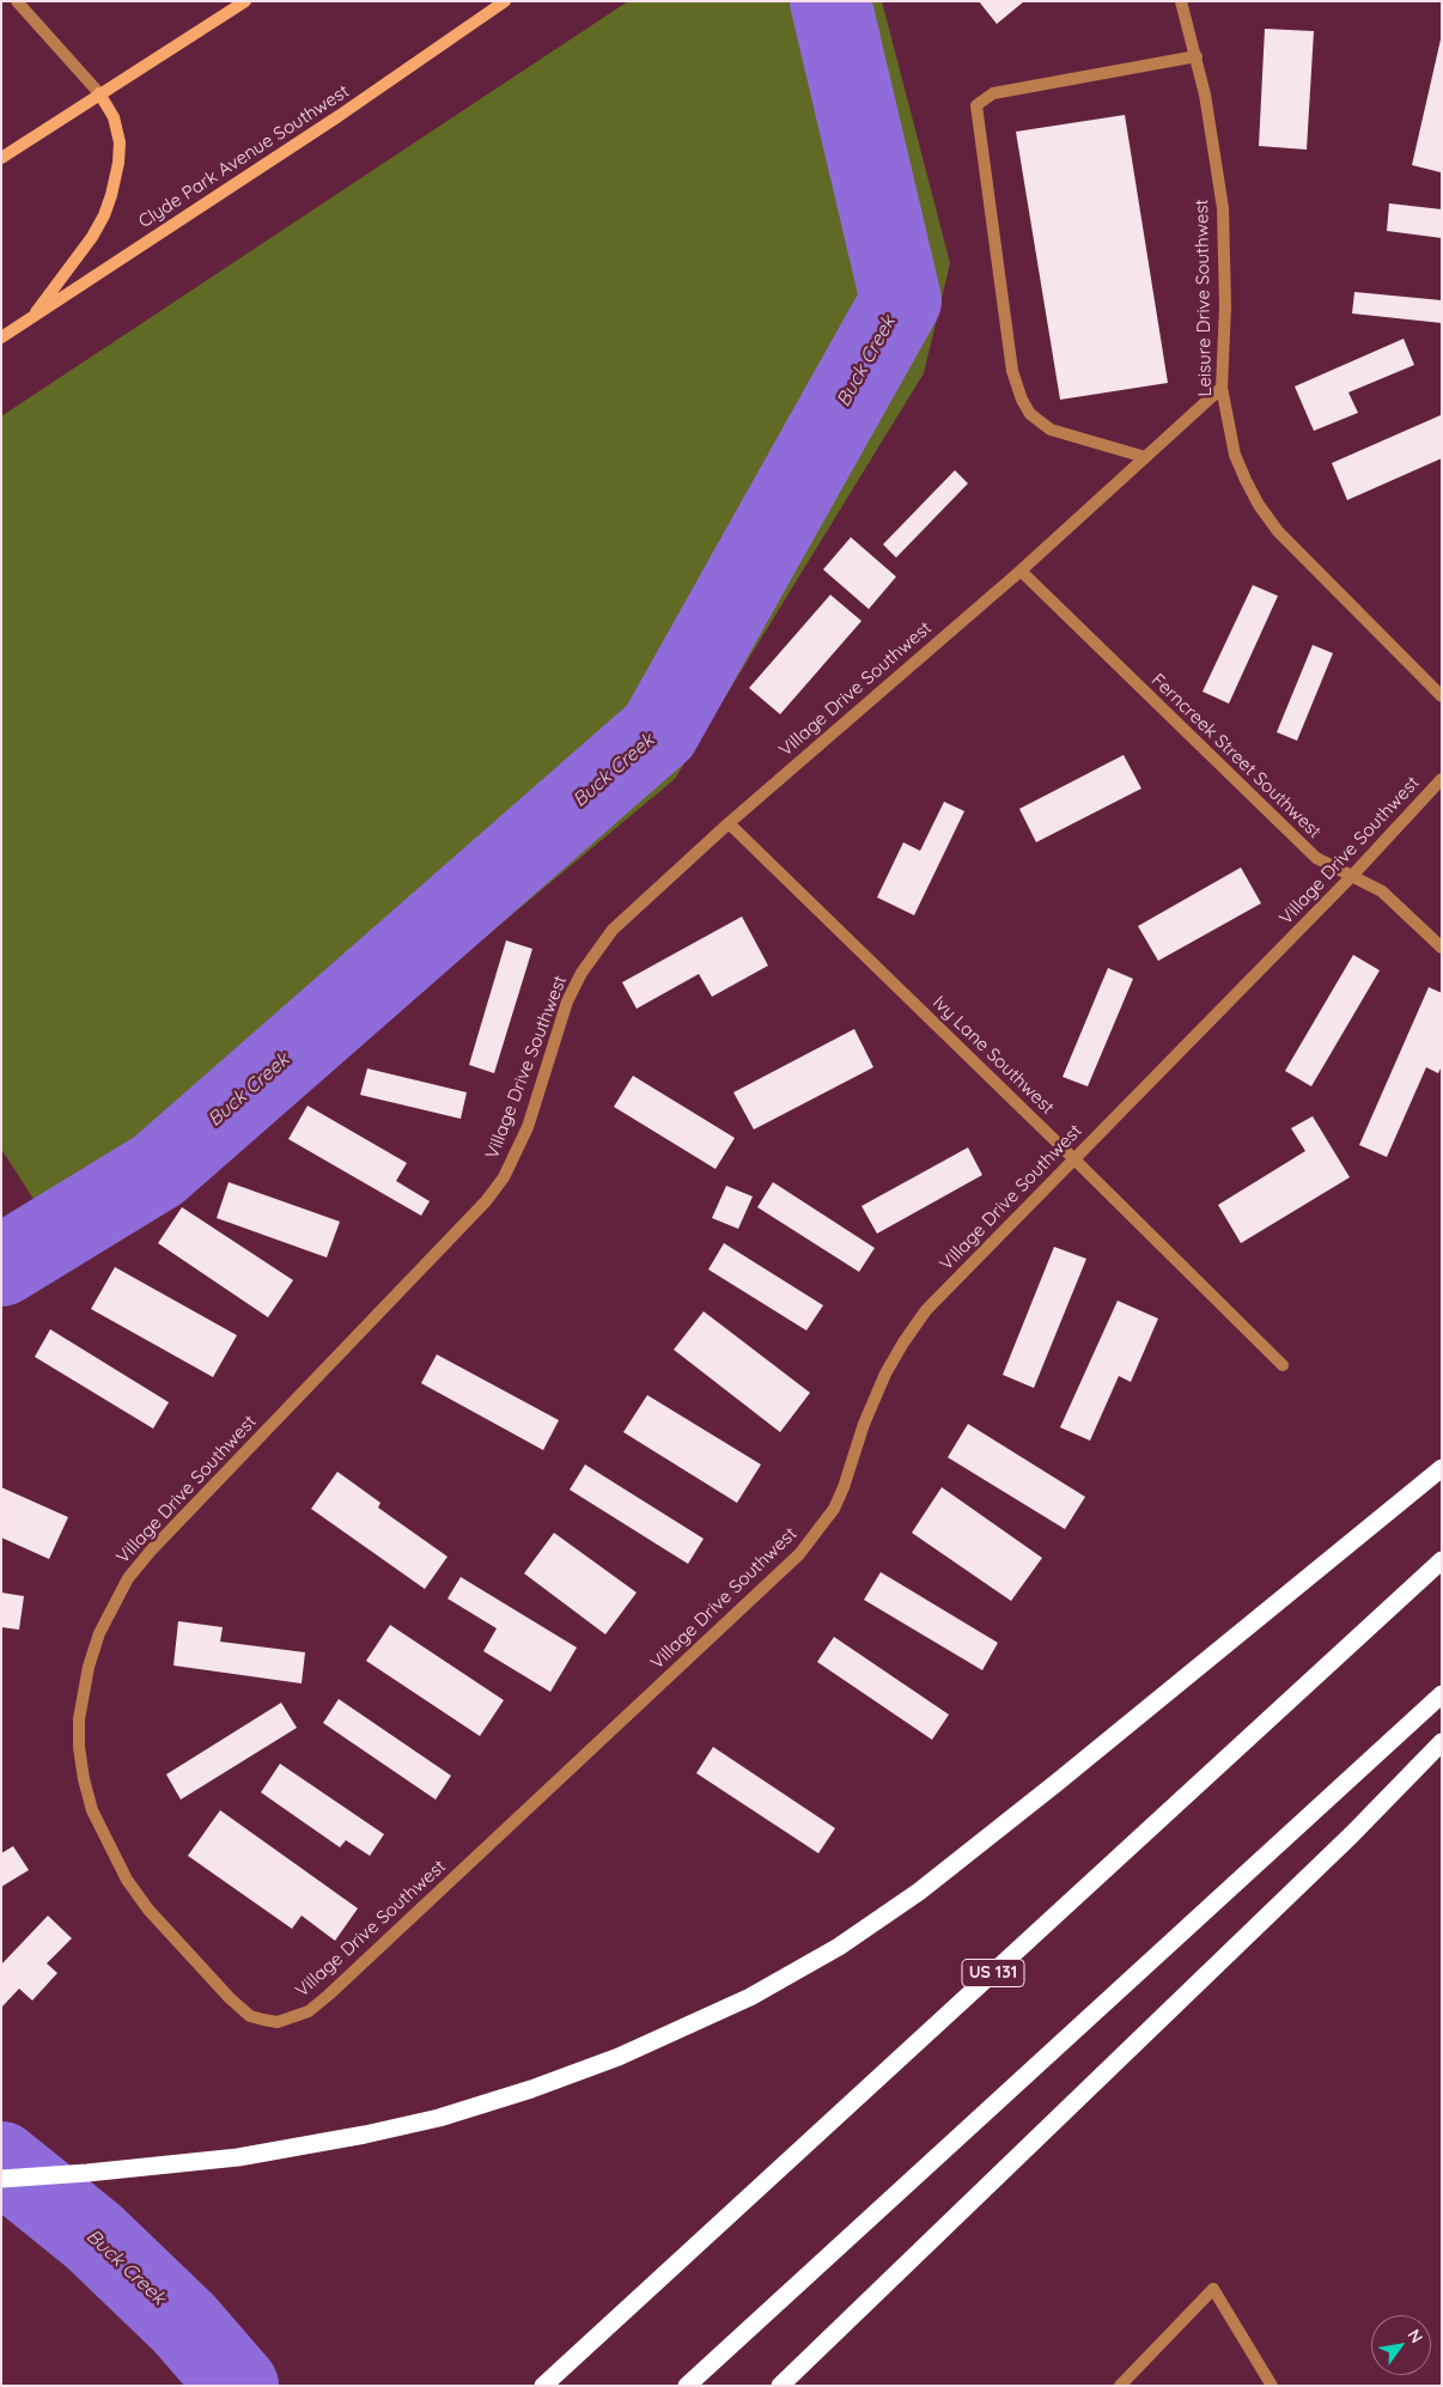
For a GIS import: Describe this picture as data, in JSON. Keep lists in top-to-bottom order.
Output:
{
  "streets": {
    "highway": ["US 131"],
    "main road": ["Clyde Park Avenue Southwest"],
    "street": [
      "Leisure Drive Southwest",
      "Village Drive Southwest",
      "Ferncreek Street Southwest",
      "Ivy Lane Southwest"
    ]
  },
  "crossings": [
    ["Leisure Drive Southwest", "Village Drive Southwest"],
    ["Village Drive Southwest", "Ferncreek Street Southwest"],
    ["Village Drive Southwest", "Ivy Lane Southwest"]
  ],
  "water": ["Buck Creek"],
  "north": "top right"
}
